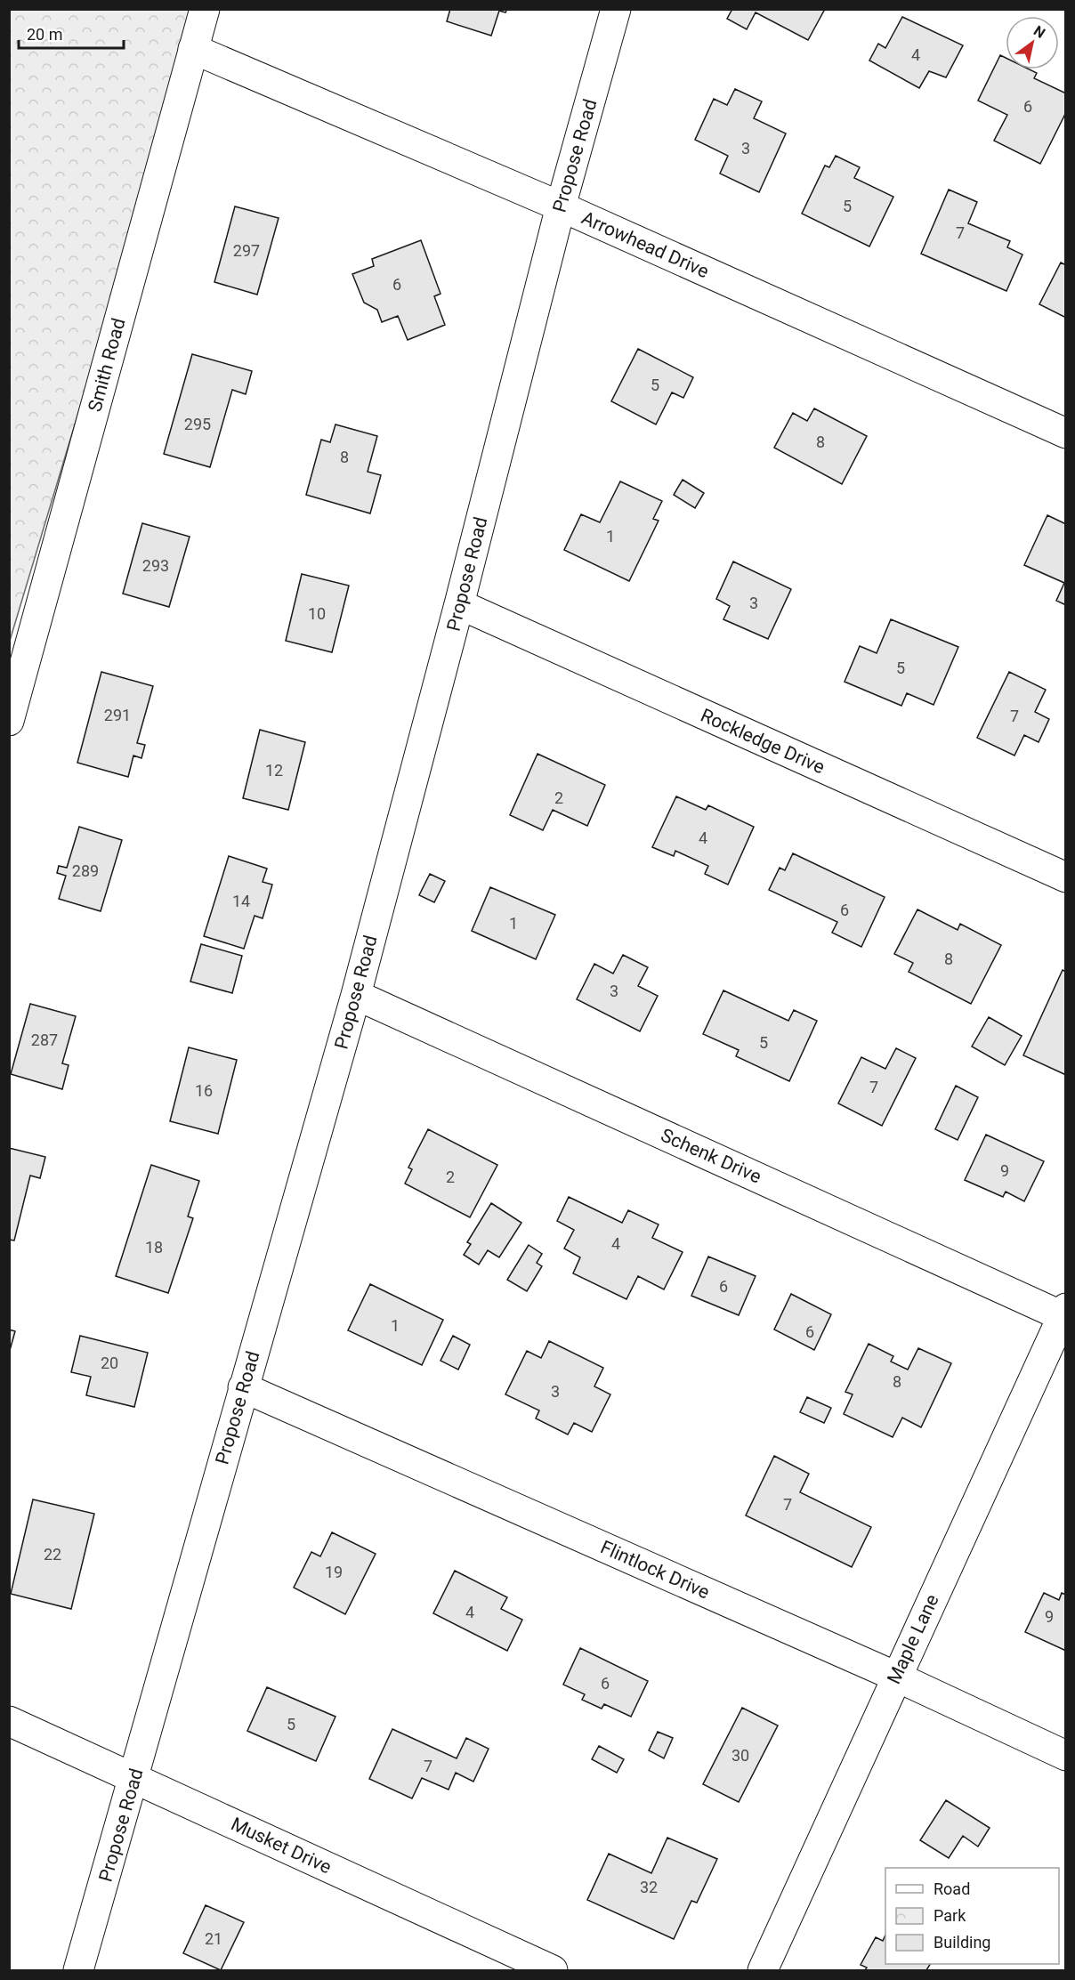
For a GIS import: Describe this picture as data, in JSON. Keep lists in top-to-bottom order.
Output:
{
  "streets": {
    "street": [
      "Propose Road",
      "Arrowhead Drive",
      "Smith Road",
      "Rockledge Drive",
      "Schenk Drive",
      "Flintlock Drive",
      "Maple Lane",
      "Musket Drive"
    ]
  },
  "crossings": [
    ["Propose Road", "Arrowhead Drive"],
    ["Propose Road", "Rockledge Drive"],
    ["Propose Road", "Schenk Drive"],
    ["Propose Road", "Flintlock Drive"],
    ["Propose Road", "Musket Drive"],
    ["Arrowhead Drive", "Smith Road"],
    ["Schenk Drive", "Maple Lane"],
    ["Flintlock Drive", "Maple Lane"]
  ],
  "house_numbers": [
    "4",
    "6",
    "3",
    "5",
    "7",
    "297",
    "6",
    "5",
    "295",
    "8",
    "8",
    "1",
    "293",
    "3",
    "10",
    "5",
    "291",
    "7",
    "12",
    "2",
    "4",
    "289",
    "14",
    "6",
    "1",
    "8",
    "3",
    "287",
    "5",
    "7",
    "16",
    "9",
    "2",
    "4",
    "18",
    "6",
    "1",
    "6",
    "20",
    "8",
    "3",
    "7",
    "22",
    "19",
    "4",
    "9",
    "6",
    "5",
    "30",
    "7",
    "32",
    "21"
  ],
  "legend": ["Road", "Park", "Building"],
  "scale_bar": "20 m",
  "north": "top right"
}
